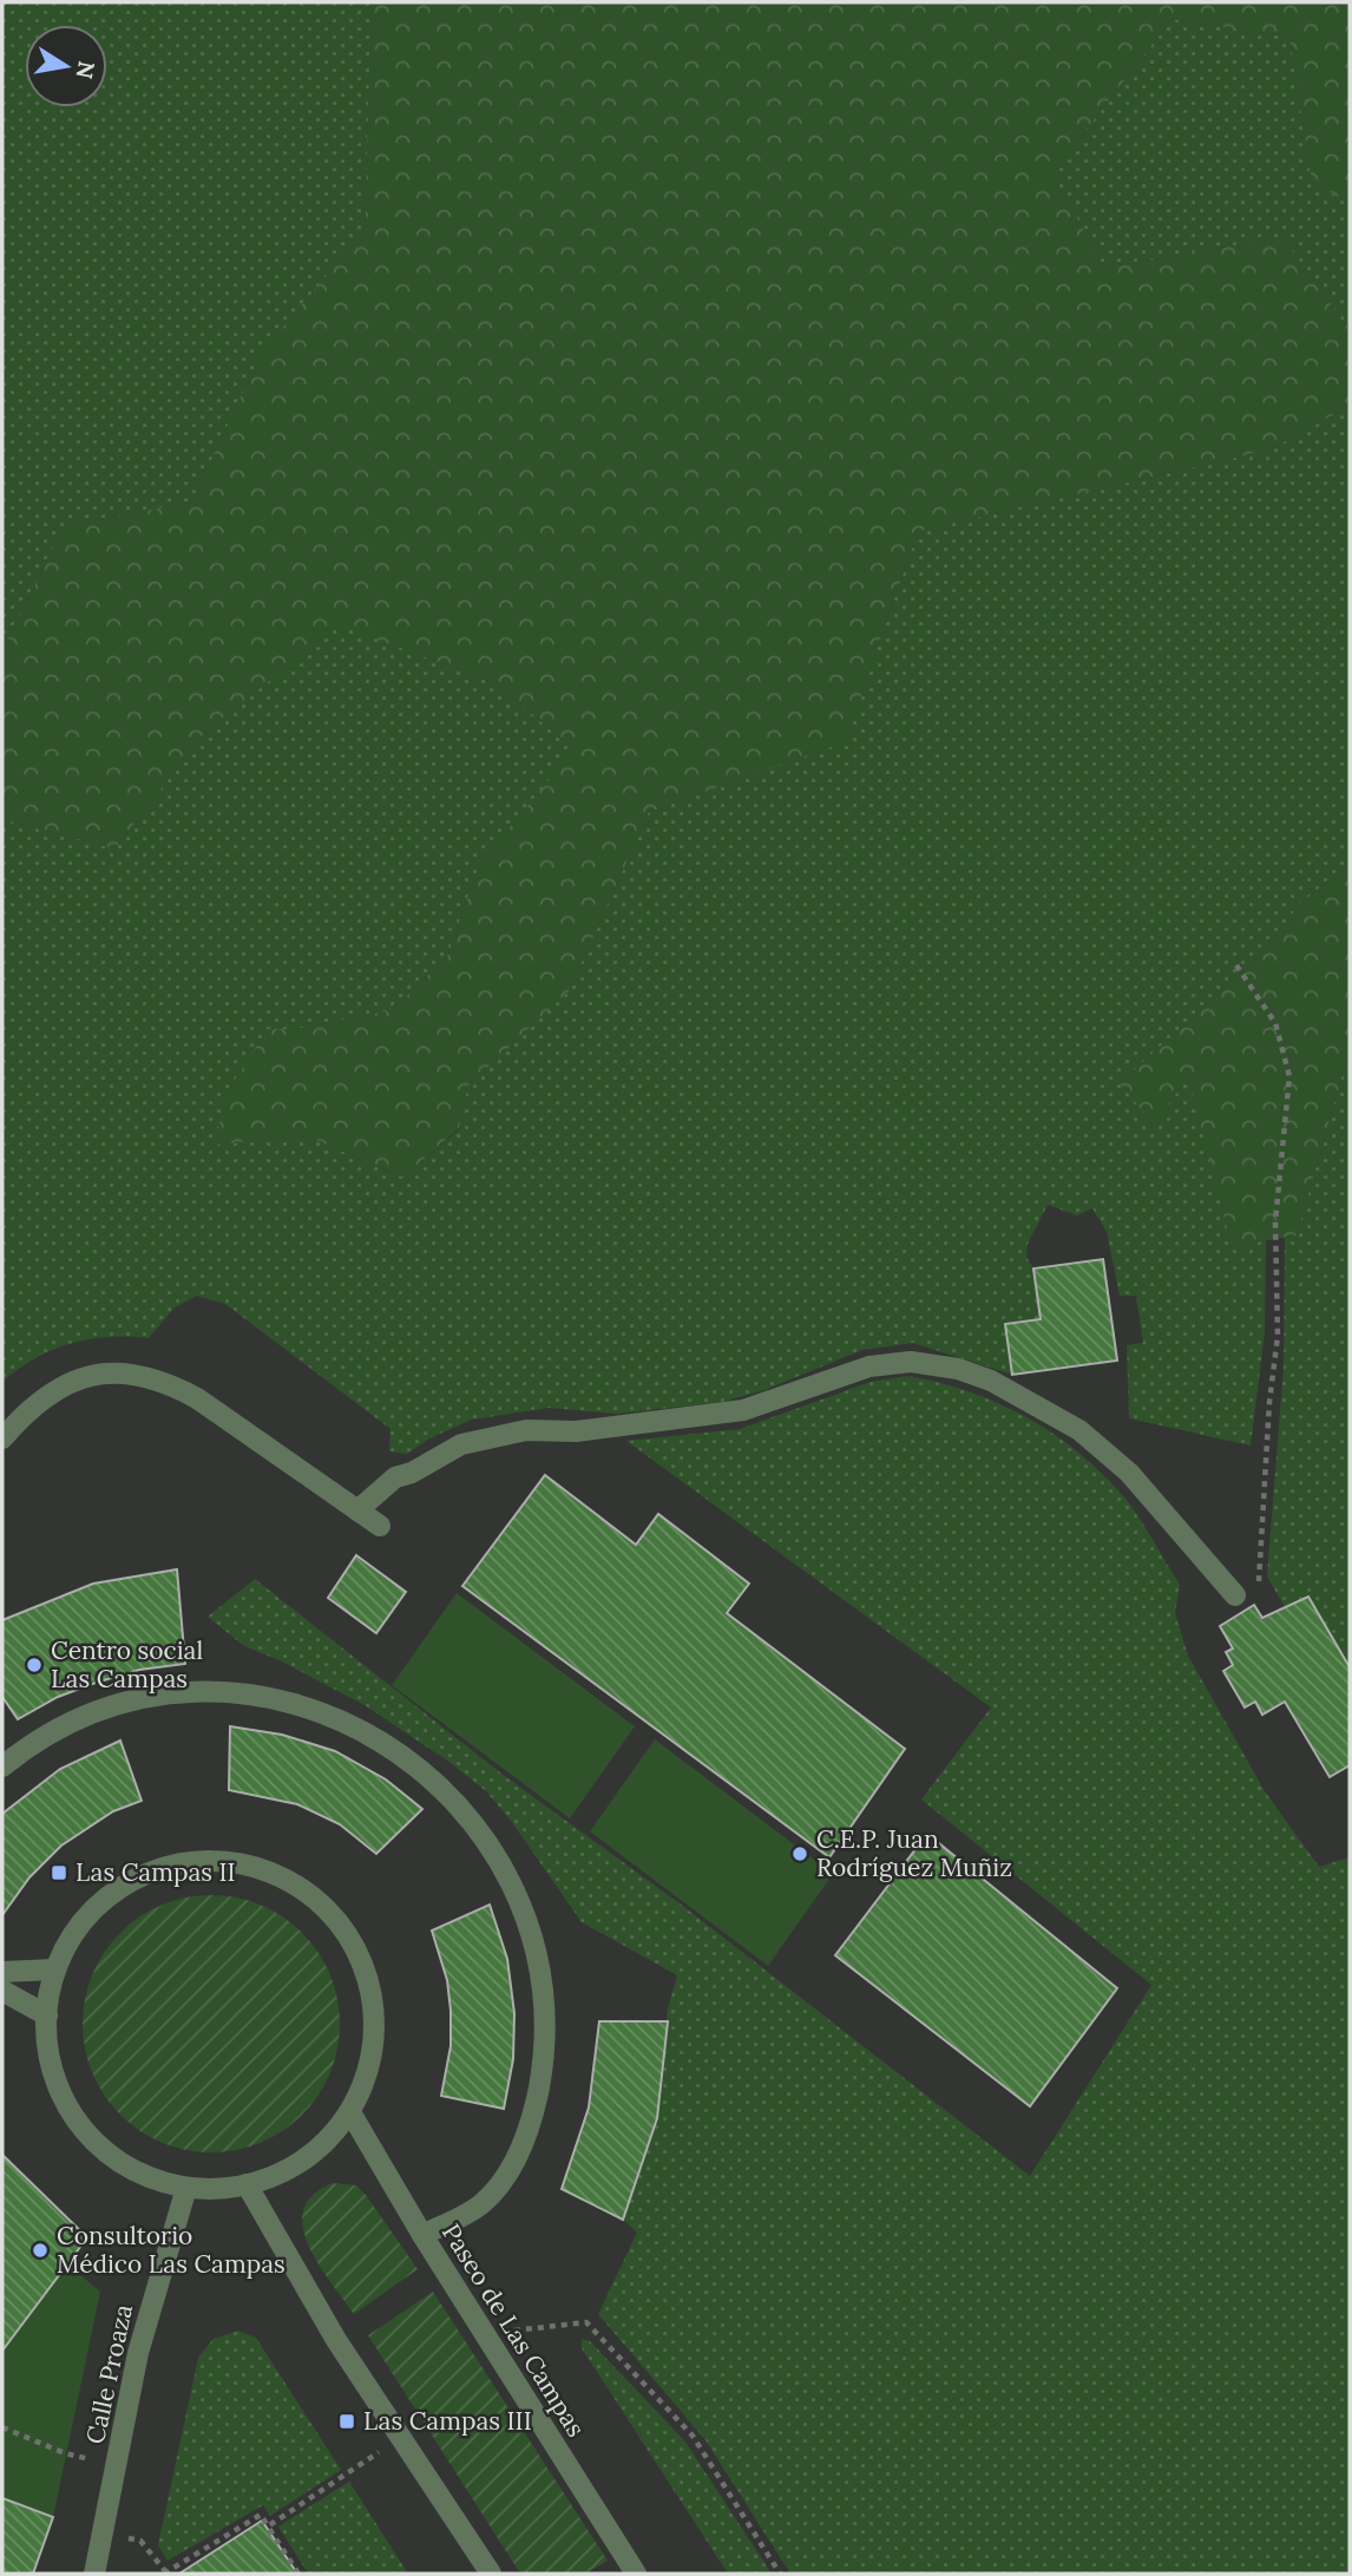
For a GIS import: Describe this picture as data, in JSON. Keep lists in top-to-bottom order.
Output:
{
  "streets": {
    "street": ["Paseo de Las Campas", "Calle Proaza"]
  },
  "places": {
    "other": ["Centro social Las Campas", "C.E.P. Juan Rodríguez Muñiz", "Consultorio Médico Las Campas"],
    "transit": ["Las Campas II", "Las Campas III"]
  },
  "north": "right"
}
